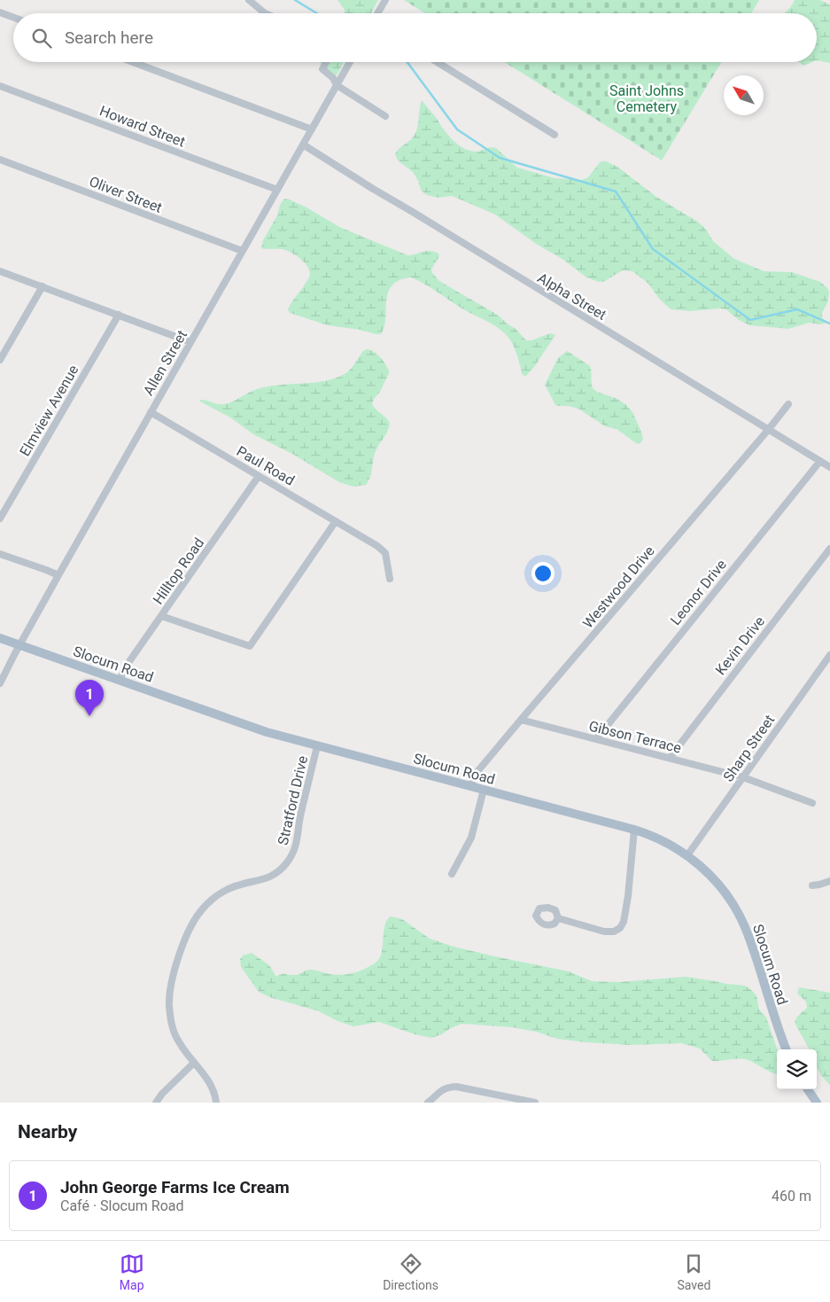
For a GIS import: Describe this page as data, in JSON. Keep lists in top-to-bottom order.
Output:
{
  "streets": {
    "main road": ["Slocum Road"],
    "street": [
      "Howard Street",
      "Oliver Street",
      "Alpha Street",
      "Allen Street",
      "Elmview Avenue",
      "Paul Road",
      "Hilltop Road",
      "Westwood Drive",
      "Leonor Drive",
      "Kevin Drive",
      "Gibson Terrace",
      "Sharp Street",
      "Stratford Drive"
    ]
  },
  "crossings": [
    ["Howard Street", "Allen Street"],
    ["Oliver Street", "Allen Street"],
    ["Alpha Street", "Allen Street"],
    ["Alpha Street", "Westwood Drive"],
    ["Alpha Street", "Leonor Drive"],
    ["Allen Street", "Paul Road"],
    ["Allen Street", "Slocum Road"],
    ["Paul Road", "Hilltop Road"],
    ["Hilltop Road", "Slocum Road"],
    ["Westwood Drive", "Slocum Road"],
    ["Westwood Drive", "Gibson Terrace"],
    ["Leonor Drive", "Gibson Terrace"],
    ["Kevin Drive", "Gibson Terrace"],
    ["Slocum Road", "Sharp Street"],
    ["Slocum Road", "Stratford Drive"],
    ["Gibson Terrace", "Sharp Street"]
  ],
  "parks": ["Saint Johns Cemetery"],
  "north": "top left",
  "page": {
    "search": "Search here",
    "pins": "1",
    "heading": "Nearby",
    "list": [
      {
        "mark": "1",
        "name": "John George Farms Ice Cream",
        "note": "Café · Slocum Road",
        "value": "460 m"
      }
    ],
    "nav": ["Map", "Directions", "Saved"]
  }
}
